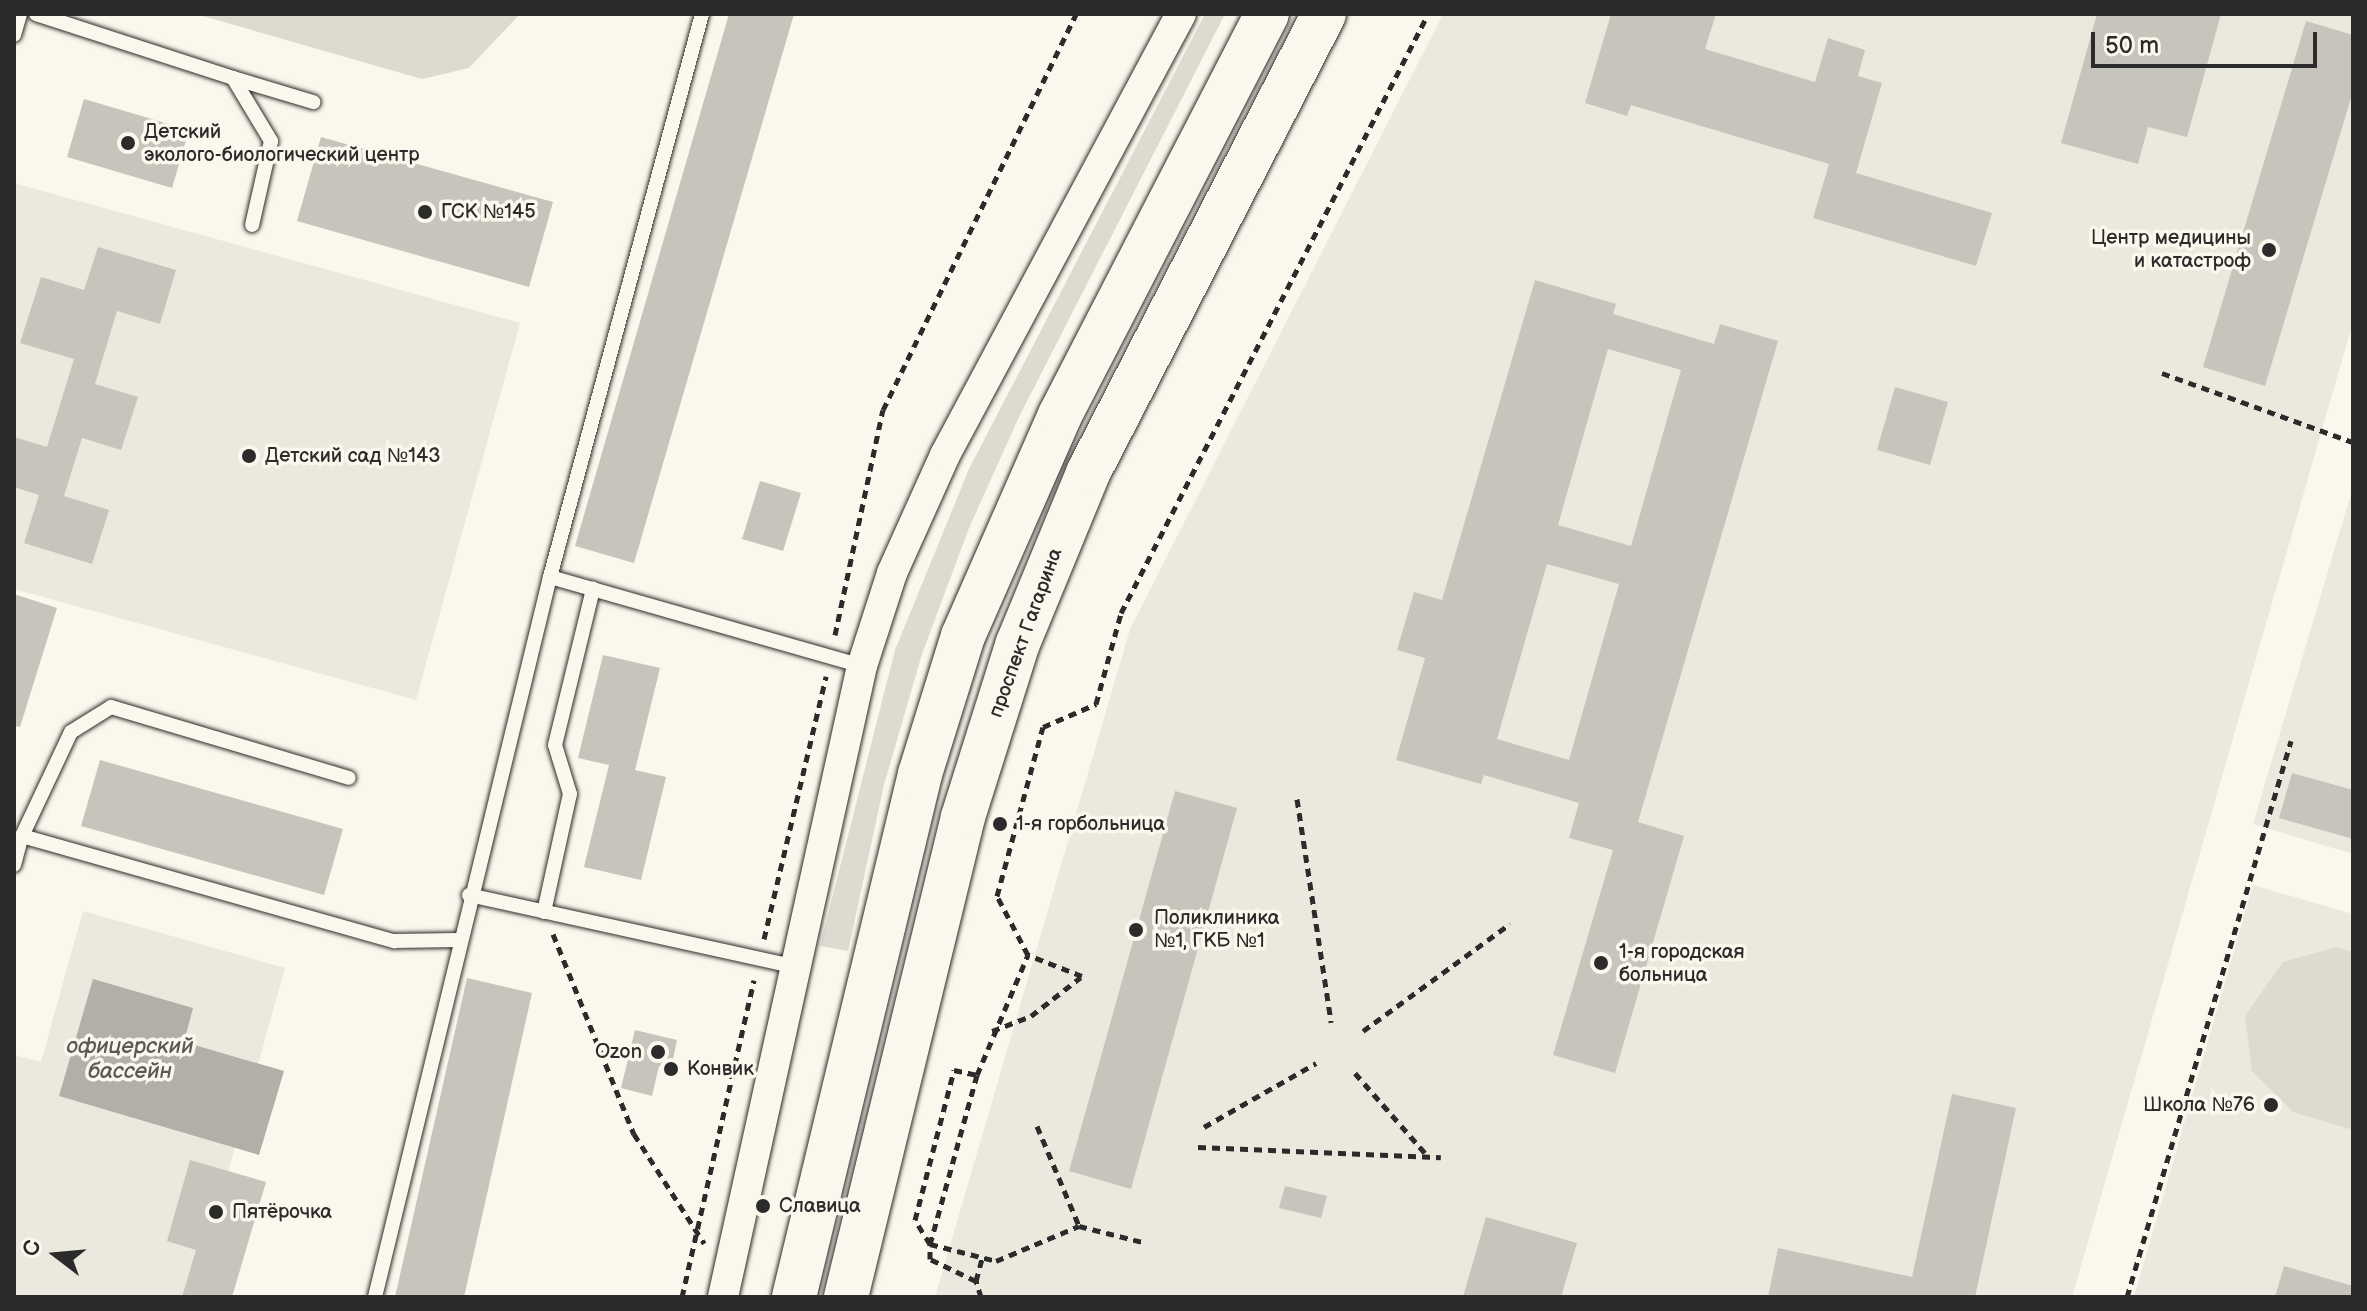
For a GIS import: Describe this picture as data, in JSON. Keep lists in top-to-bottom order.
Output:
{
  "streets": {
    "main road": ["проспект Гагарина"]
  },
  "water": ["офицерский бассейн"],
  "places": [
    "Детский эколого-биологический центр",
    "ГСК №145",
    "Центр медицины и катастроф",
    "Детский сад №143",
    "1-я горбольница",
    "Поликлиника №1, ГКБ №1",
    "1-я городская больница",
    "Ozon",
    "Конвик",
    "Школа №76",
    "Славица",
    "Пятёрочка"
  ],
  "scale_bar": "50 m",
  "north": "left"
}
